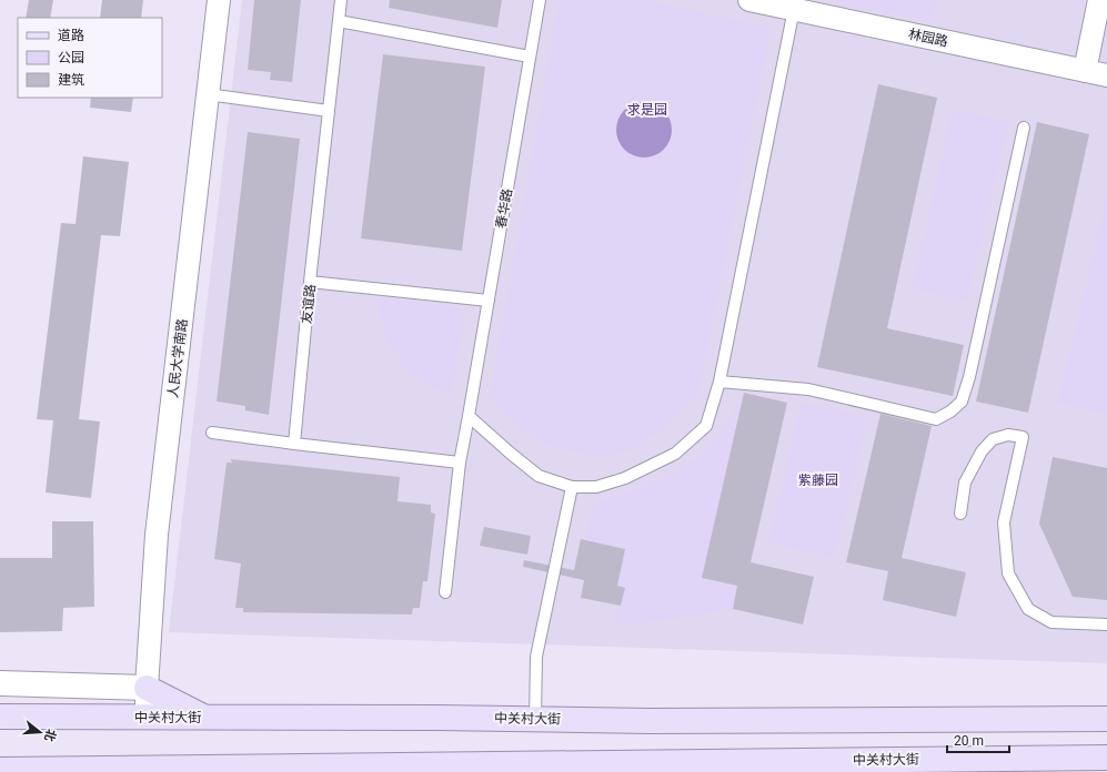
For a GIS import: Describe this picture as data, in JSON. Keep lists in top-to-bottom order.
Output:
{
  "streets": {
    "main road": ["中关村大街"],
    "street": ["林园路", "人民大学南路"],
    "lane": ["春华路", "友谊路"]
  },
  "crossings": [
    ["人民大学南路", "中关村大街"]
  ],
  "parks": ["求是园", "紫藤园"],
  "legend": ["道路", "公园", "建筑"],
  "scale_bar": "20 m",
  "north": "right"
}
